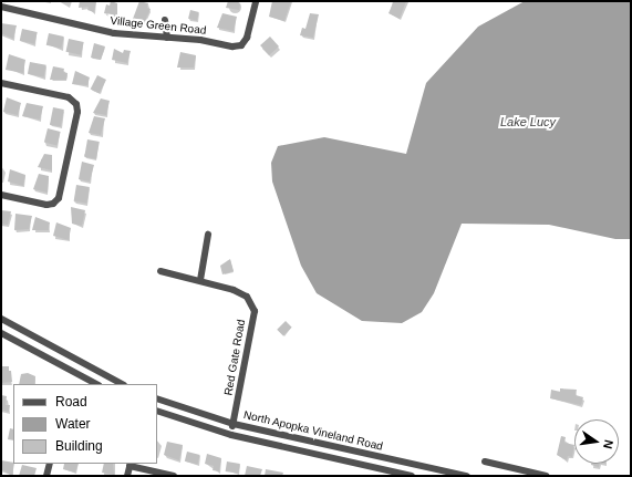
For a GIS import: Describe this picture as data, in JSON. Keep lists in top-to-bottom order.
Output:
{
  "streets": {
    "street": ["Village Green Road", "Red Gate Road", "North Apopka Vineland Road"]
  },
  "crossings": [
    ["Red Gate Road", "North Apopka Vineland Road"]
  ],
  "water": ["Lake Lucy"],
  "legend": ["Road", "Water", "Building"],
  "north": "right"
}
